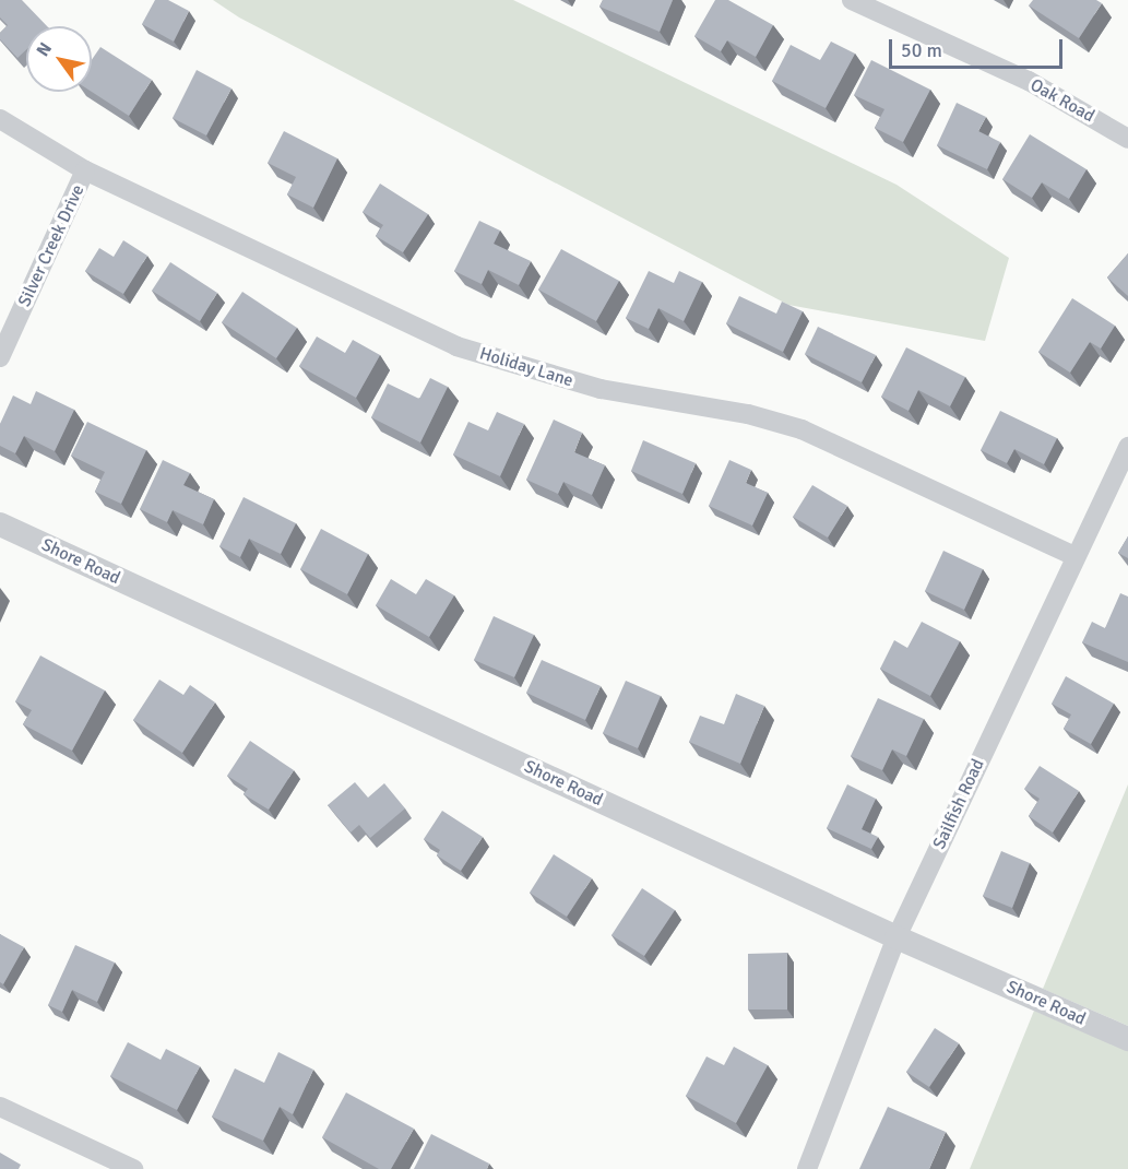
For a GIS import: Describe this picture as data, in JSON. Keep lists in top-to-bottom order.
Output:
{
  "streets": {
    "street": [
      "Oak Road",
      "Silver Creek Drive",
      "Holiday Lane",
      "Shore Road",
      "Sailfish Road"
    ]
  },
  "crossings": [
    ["Silver Creek Drive", "Holiday Lane"],
    ["Holiday Lane", "Sailfish Road"],
    ["Shore Road", "Sailfish Road"]
  ],
  "scale_bar": "50 m",
  "north": "top left"
}
